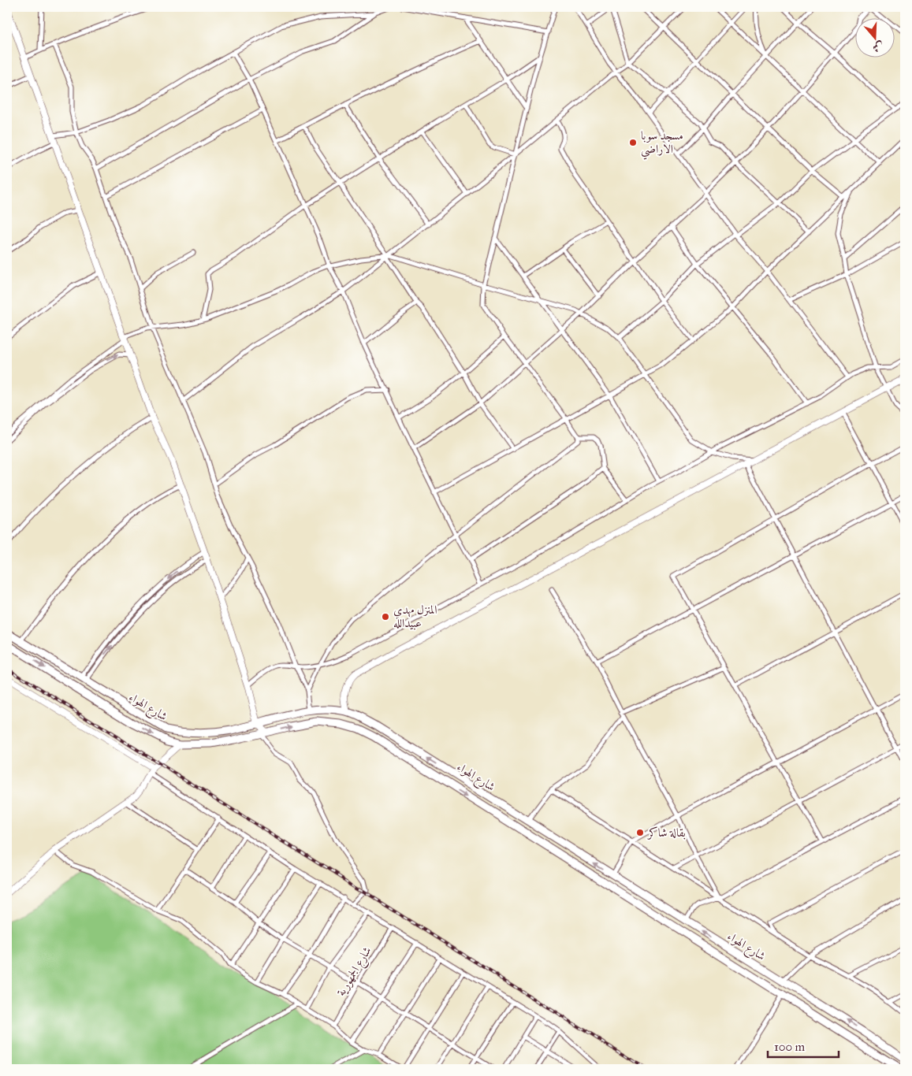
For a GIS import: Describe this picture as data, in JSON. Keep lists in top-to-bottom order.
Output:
{
  "streets": {
    "main road": ["شارع الهواء"],
    "street": ["شارع الجمهورية"]
  },
  "places": ["مسجد سوبا الاراضي", "المنزل مهدي عبيدالله", "بقالة شاكر"],
  "scale_bar": "100 m",
  "north": "bottom"
}
